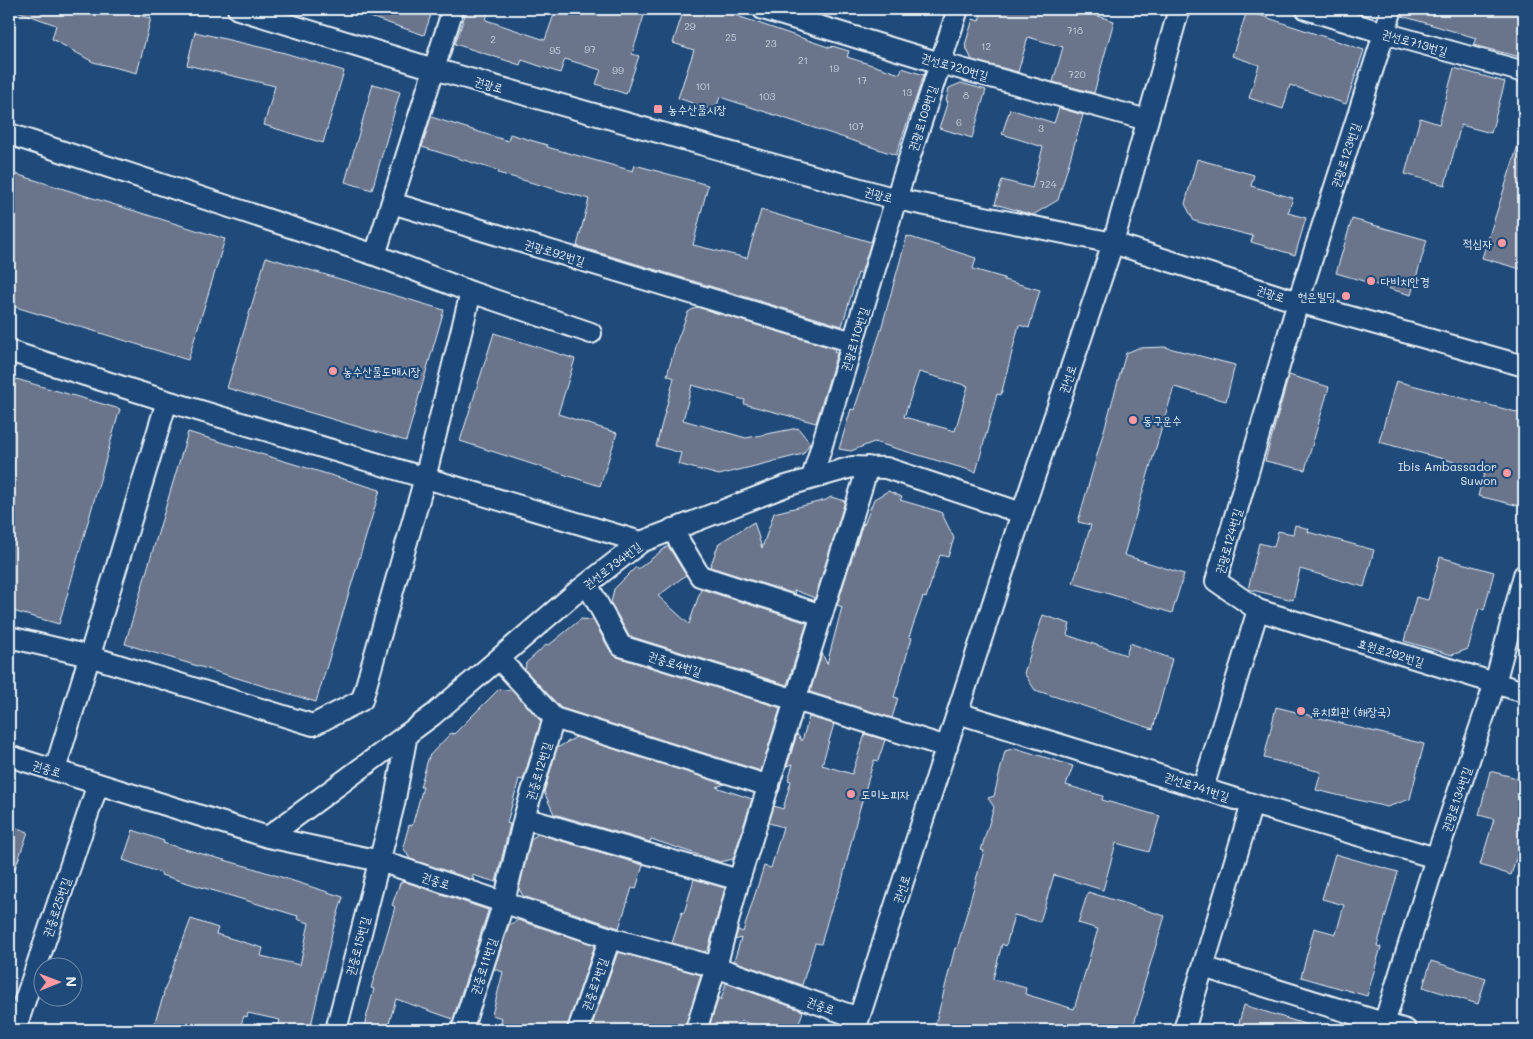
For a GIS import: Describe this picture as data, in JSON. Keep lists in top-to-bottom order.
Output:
{
  "streets": {
    "street": [
      "권선로713번길",
      "권선로720번길",
      "권광로",
      "권광로109번길",
      "권광로123번길",
      "권광로92번길",
      "권광로110번길",
      "권선로",
      "권광로124번길",
      "권선로734번길",
      "효원로292번길",
      "권중로4번길",
      "권중로",
      "권중로12번길",
      "권선로741번길",
      "권광로134번길",
      "권중로25번길",
      "권중로15번길",
      "권중로11번길",
      "권중로7번길"
    ]
  },
  "crossings": [
    ["권선로713번길", "권광로123번길"],
    ["권선로720번길", "권광로109번길"],
    ["권선로720번길", "권선로"],
    ["권광로", "권광로109번길"],
    ["권광로", "권광로123번길"],
    ["권광로", "권광로110번길"],
    ["권광로", "권선로"],
    ["권광로", "권광로124번길"],
    ["권광로109번길", "권광로110번길"],
    ["권광로123번길", "권광로124번길"],
    ["권광로92번길", "권광로110번길"],
    ["권광로110번길", "권선로734번길"],
    ["권선로", "권선로734번길"],
    ["권선로", "권중로"],
    ["권선로", "권선로741번길"],
    ["권광로124번길", "효원로292번길"],
    ["권선로734번길", "권중로4번길"],
    ["권선로734번길", "권중로"],
    ["권선로734번길", "권중로15번길"],
    ["효원로292번길", "권광로134번길"],
    ["권중로", "권중로12번길"],
    ["권중로", "권중로25번길"],
    ["권중로", "권중로15번길"],
    ["권중로", "권중로11번길"],
    ["권중로", "권중로7번길"],
    ["권중로12번길", "권중로11번길"],
    ["권선로741번길", "권광로134번길"]
  ],
  "places": {
    "transit": ["농수산물시장"],
    "other": [
      "적십자",
      "다비치안경",
      "현은빌딩",
      "농수산물도매시장",
      "동구운수",
      "Ibis Ambassador Suwon",
      "유치회관 (해장국)",
      "도미노피자"
    ]
  },
  "house_numbers": [
    "29",
    "718",
    "25",
    "2",
    "23",
    "12",
    "97",
    "95",
    "21",
    "19",
    "99",
    "720",
    "17",
    "101",
    "13",
    "8",
    "103",
    "6",
    "107",
    "3",
    "724"
  ],
  "north": "right"
}
